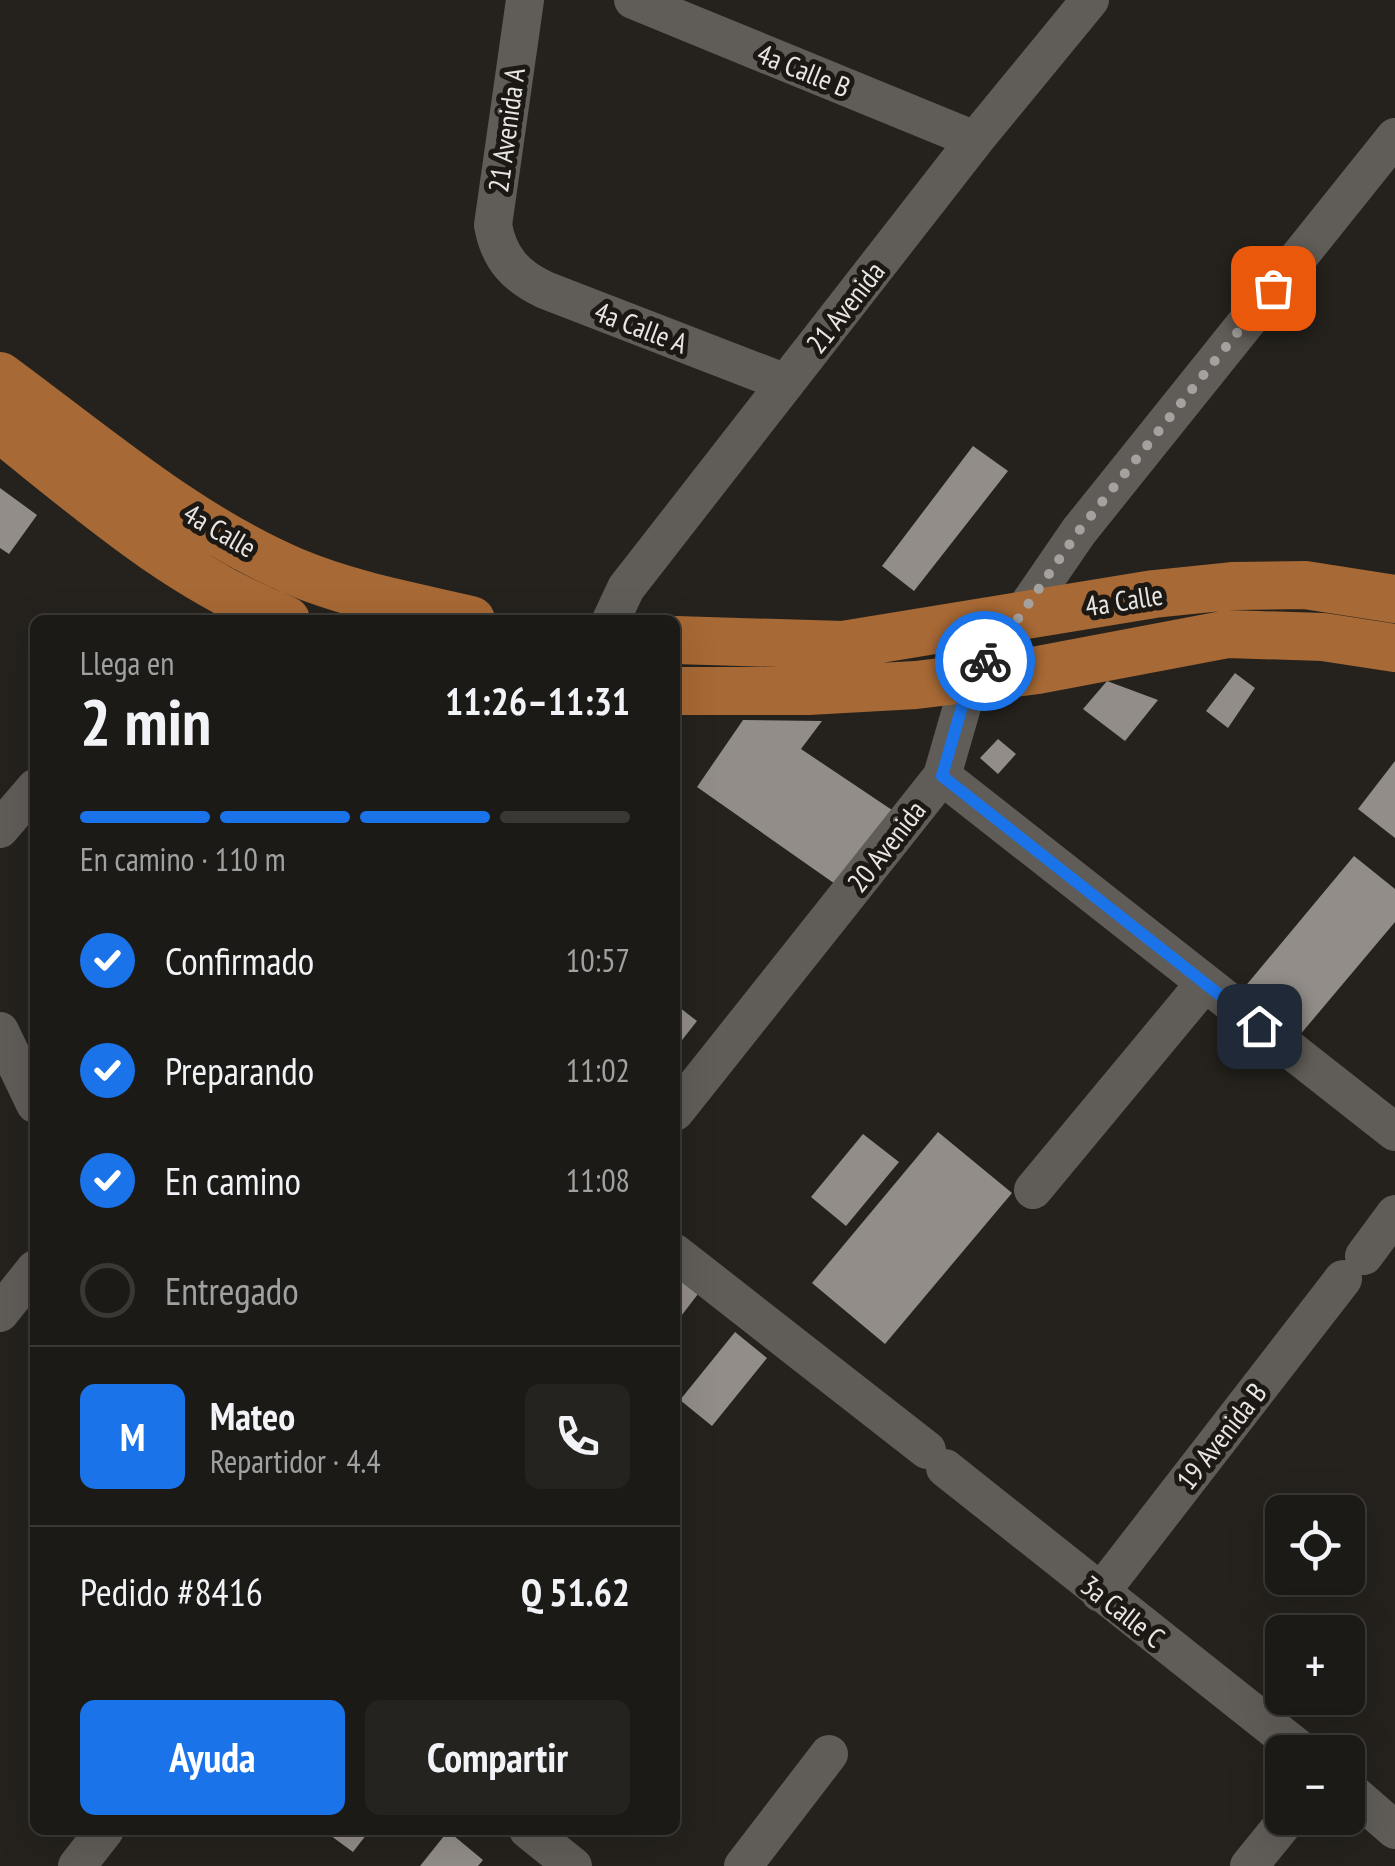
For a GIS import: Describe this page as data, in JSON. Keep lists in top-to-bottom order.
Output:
{
  "streets": {
    "main road": ["4a Calle"],
    "street": [
      "4a Calle B",
      "21 Avenida A",
      "21 Avenida",
      "4a Calle A",
      "20 Avenida",
      "19 Avenida B",
      "3a Calle C"
    ]
  },
  "crossings": [
    ["4a Calle B", "21 Avenida"],
    ["21 Avenida A", "4a Calle A"],
    ["21 Avenida", "4a Calle A"],
    ["4a Calle", "20 Avenida"],
    ["19 Avenida B", "3a Calle C"]
  ],
  "page": {
    "heading": ["2 min", "Llega en", "11:26–11:31"],
    "panel": [
      "Mateo",
      "Repartidor · 4.4",
      "Pedido #8416",
      "Q 51.62"
    ],
    "bar": "En camino · 110 m",
    "list": [
      ["Confirmado", "10:57"],
      ["Preparando", "11:02"],
      ["En camino", "11:08"],
      "Entregado"
    ],
    "round": "M",
    "map_buttons": ["+", "−"],
    "buttons": ["Ayuda", "Compartir"]
  }
}
